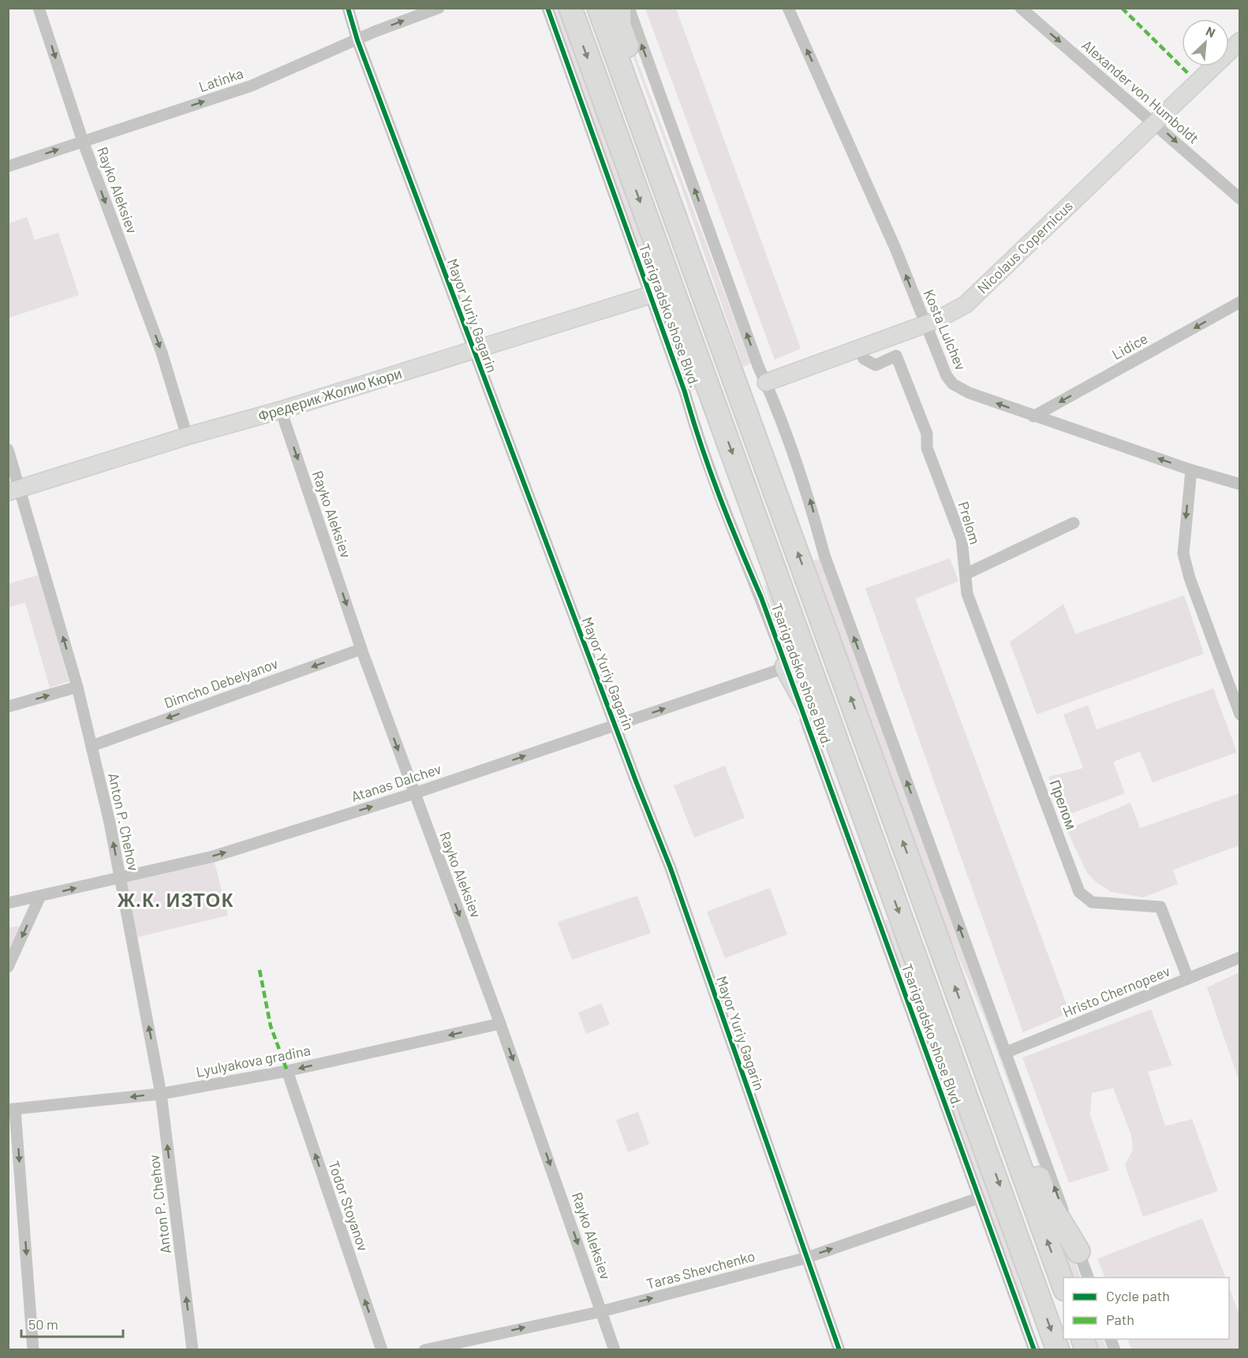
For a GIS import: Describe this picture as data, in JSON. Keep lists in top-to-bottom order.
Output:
{
  "streets": {
    "highway": ["Tsarigradsko shose Blvd."],
    "street": [
      "Latinka",
      "Alexander von Humboldt",
      "Rayko Aleksiev",
      "Nicolaus Copernicus",
      "Mayor Yuriy Gagarin",
      "Kosta Lulchev",
      "Lidice",
      "Фредерик Жолио Кюри",
      "Prelom",
      "Dimcho Debelyanov",
      "Atanas Dalchev",
      "Прелом",
      "Anton P. Chehov",
      "Hristo Chernopeev",
      "Lyulyakova gradina",
      "Todor Stoyanov",
      "Taras Shevchenko"
    ]
  },
  "crossings": [
    ["Latinka", "Rayko Aleksiev"],
    ["Latinka", "Mayor Yuriy Gagarin"],
    ["Alexander von Humboldt", "Nicolaus Copernicus"],
    ["Rayko Aleksiev", "Фредерик Жолио Кюри"],
    ["Rayko Aleksiev", "Dimcho Debelyanov"],
    ["Rayko Aleksiev", "Atanas Dalchev"],
    ["Rayko Aleksiev", "Lyulyakova gradina"],
    ["Rayko Aleksiev", "Taras Shevchenko"],
    ["Nicolaus Copernicus", "Kosta Lulchev"],
    ["Nicolaus Copernicus", "Prelom"],
    ["Mayor Yuriy Gagarin", "Фредерик Жолио Кюри"],
    ["Mayor Yuriy Gagarin", "Atanas Dalchev"],
    ["Mayor Yuriy Gagarin", "Taras Shevchenko"],
    ["Tsarigradsko shose Blvd.", "Фредерик Жолио Кюри"],
    ["Tsarigradsko shose Blvd.", "Atanas Dalchev"],
    ["Tsarigradsko shose Blvd.", "Taras Shevchenko"],
    ["Kosta Lulchev", "Lidice"],
    ["Фредерик Жолио Кюри", "Anton P. Chehov"],
    ["Prelom", "Прелом"],
    ["Dimcho Debelyanov", "Anton P. Chehov"],
    ["Atanas Dalchev", "Anton P. Chehov"],
    ["Прелом", "Hristo Chernopeev"],
    ["Anton P. Chehov", "Lyulyakova gradina"],
    ["Lyulyakova gradina", "Todor Stoyanov"]
  ],
  "one_way": [
    "Latinka",
    "Alexander von Humboldt",
    "Rayko Aleksiev",
    "Kosta Lulchev",
    "Lidice",
    "Dimcho Debelyanov",
    "Atanas Dalchev",
    "Anton P. Chehov",
    "Lyulyakova gradina",
    "Todor Stoyanov",
    "Taras Shevchenko"
  ],
  "districts": ["Ж.К. ИЗТОК"],
  "legend": ["Cycle path", "Path"],
  "scale_bar": "50 m",
  "north": "top right"
}
